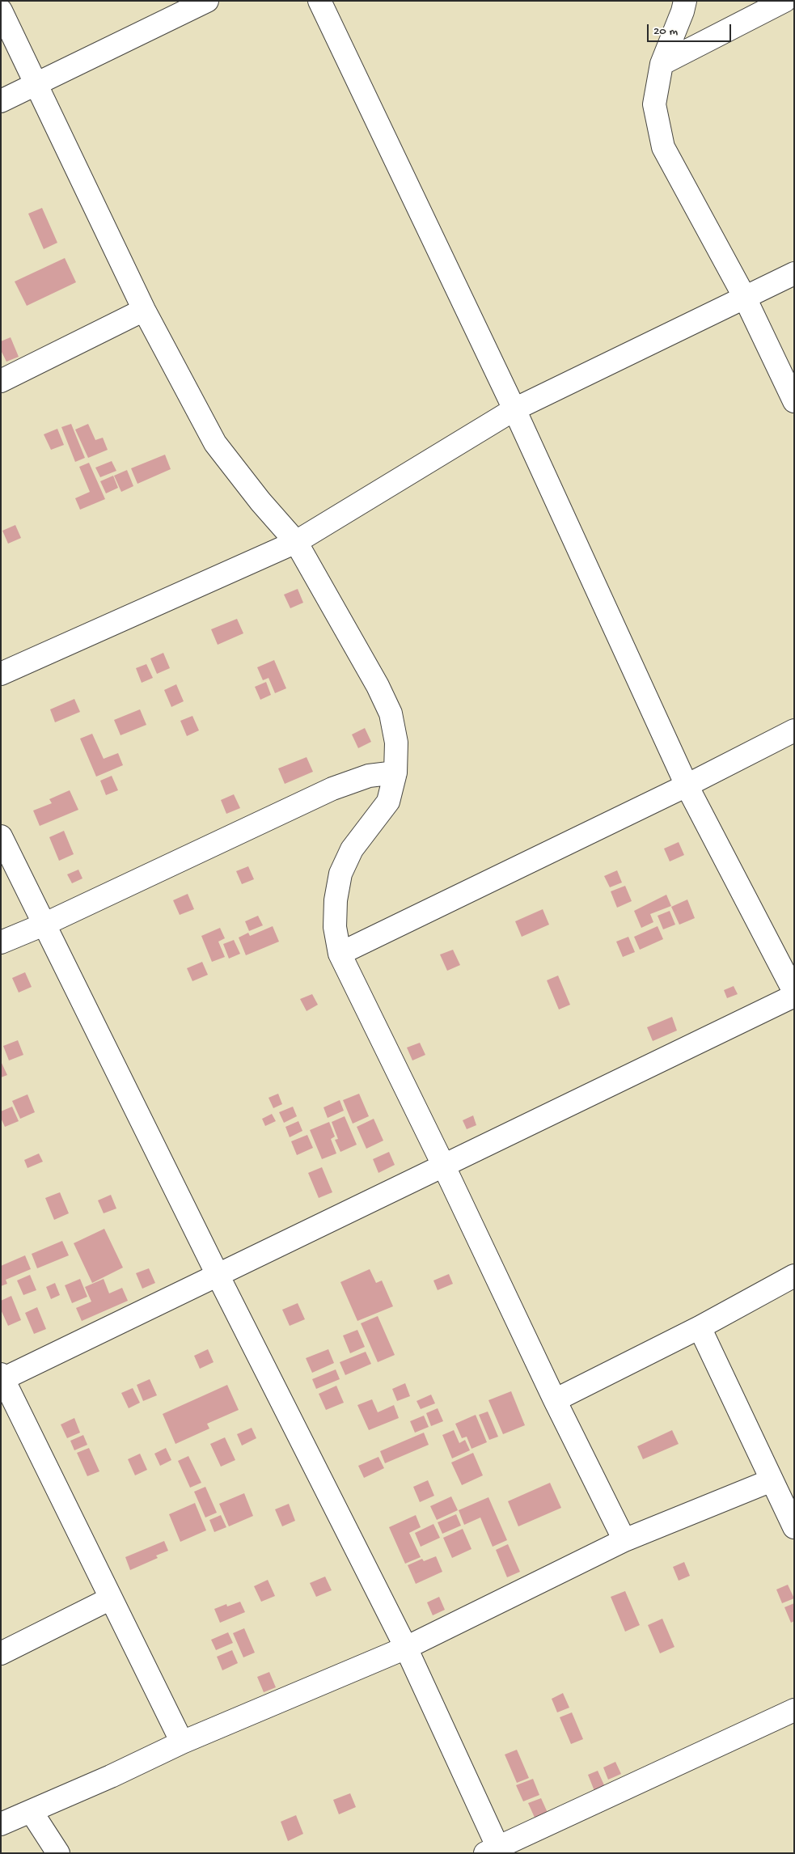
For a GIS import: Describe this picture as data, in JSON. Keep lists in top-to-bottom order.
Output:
{
  "scale_bar": "20 m"
}
